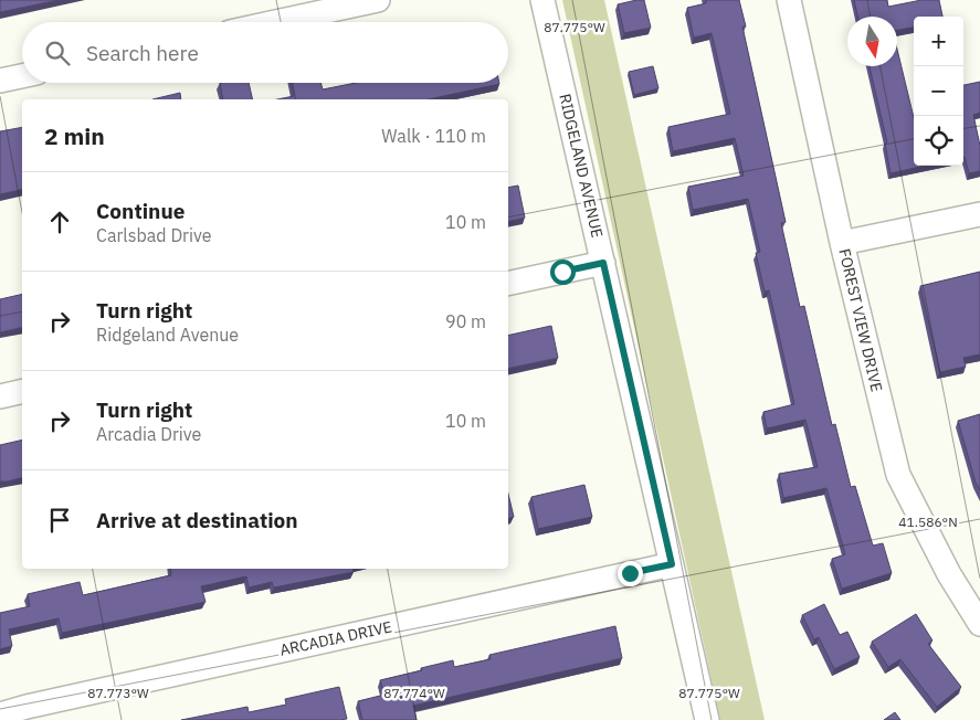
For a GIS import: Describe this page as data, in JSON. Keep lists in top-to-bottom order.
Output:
{
  "streets": {
    "street": ["RIDGELAND AVENUE", "FOREST VIEW DRIVE", "ARCADIA DRIVE"]
  },
  "crossings": [
    ["RIDGELAND AVENUE", "ARCADIA DRIVE"]
  ],
  "north": "bottom",
  "page": {
    "map_buttons": ["+", "−"],
    "search": "Search here",
    "heading": ["2 min", "Walk · 110 m"],
    "list": [
      ["Continue", "Carlsbad Drive", "10 m"],
      ["Turn right", "Ridgeland Avenue", "90 m"],
      ["Turn right", "Arcadia Drive", "10 m"],
      "Arrive at destination"
    ]
  },
  "coordinates": [
    "87.775°W",
    "41.586°N",
    "87.773°W",
    "87.774°W"
  ]
}
